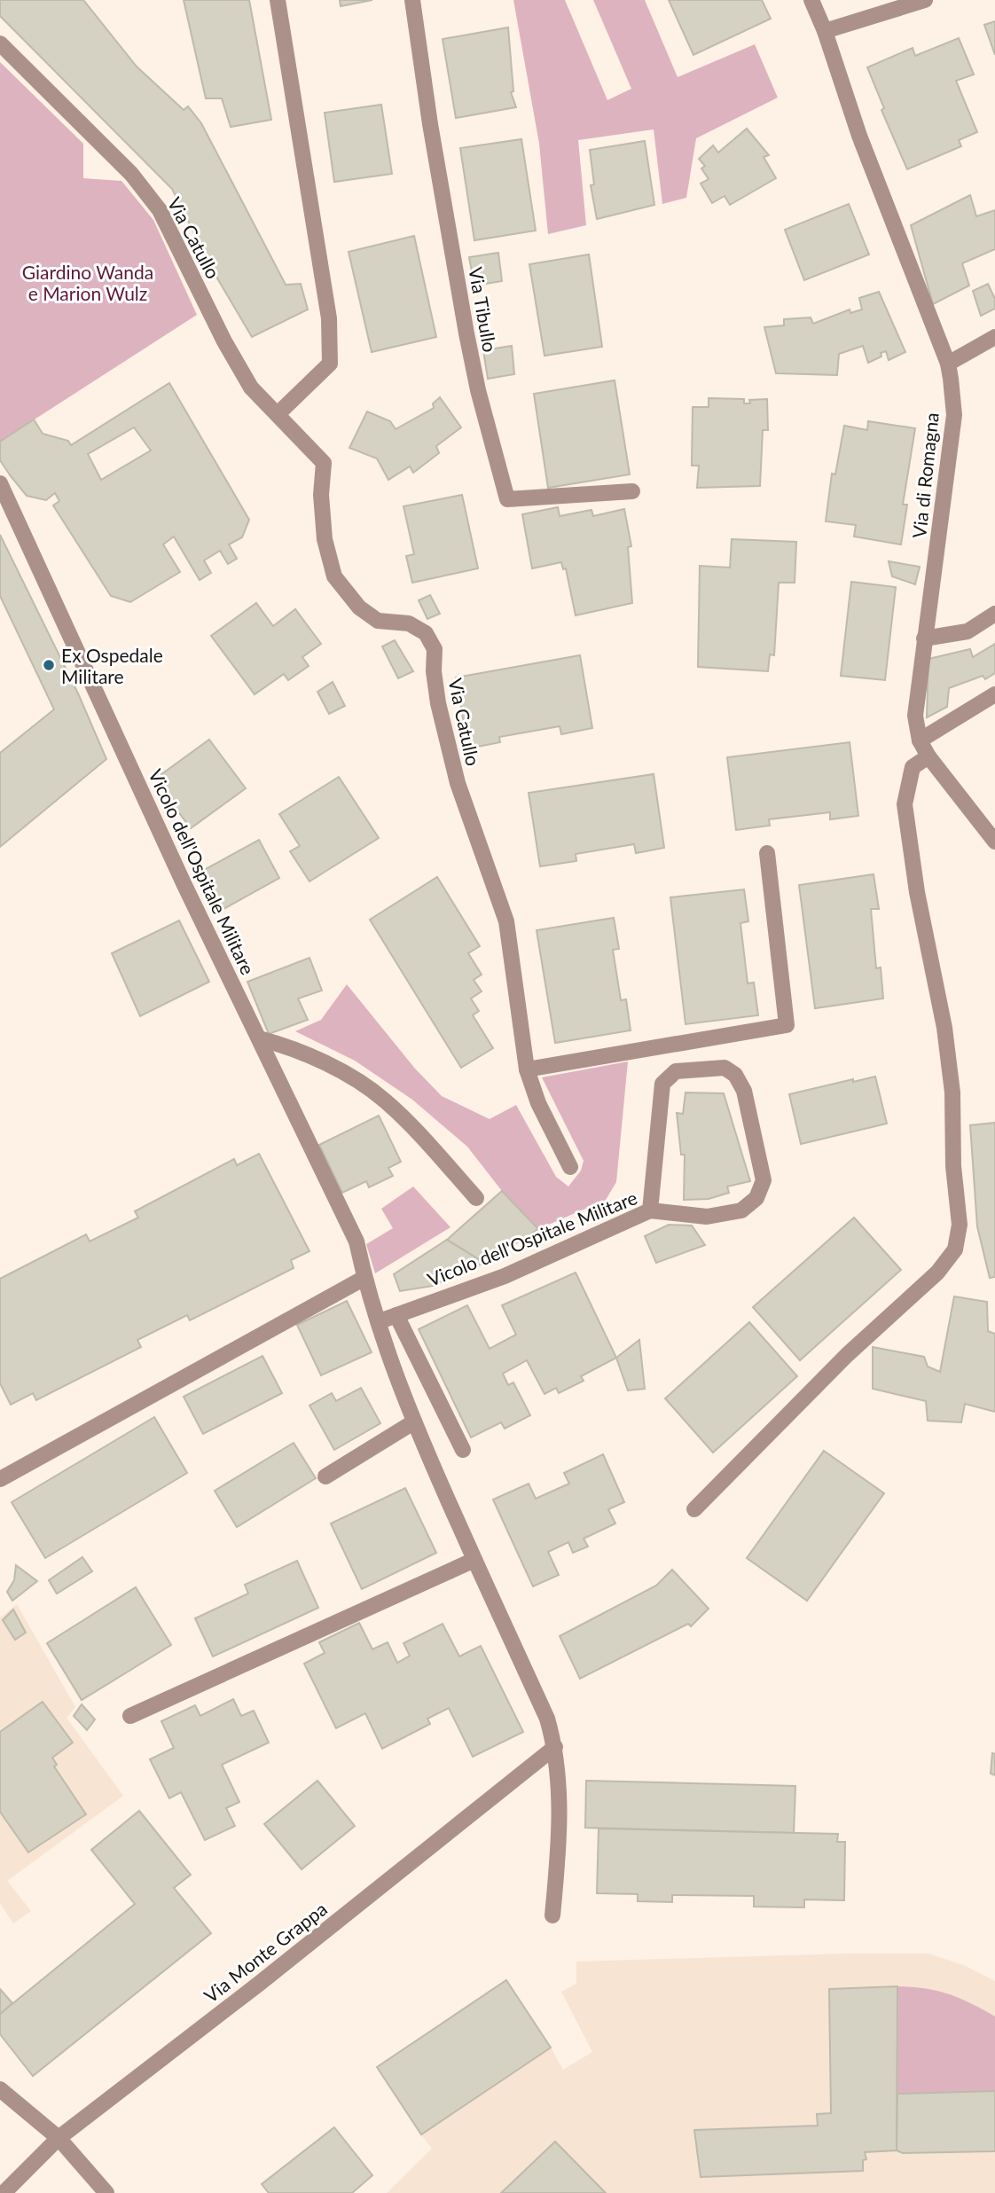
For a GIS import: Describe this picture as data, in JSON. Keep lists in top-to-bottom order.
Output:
{
  "streets": {
    "street": [
      "Via Catullo",
      "Via Tibullo",
      "Via di Romagna",
      "Vicolo dell'Ospitale Militare",
      "Via Monte Grappa"
    ]
  },
  "crossings": [
    ["Vicolo dell'Ospitale Militare", "Via Monte Grappa"]
  ],
  "parks": ["Giardino Wanda e Marion Wulz"],
  "places": ["Ex Ospedale Militare"]
}
